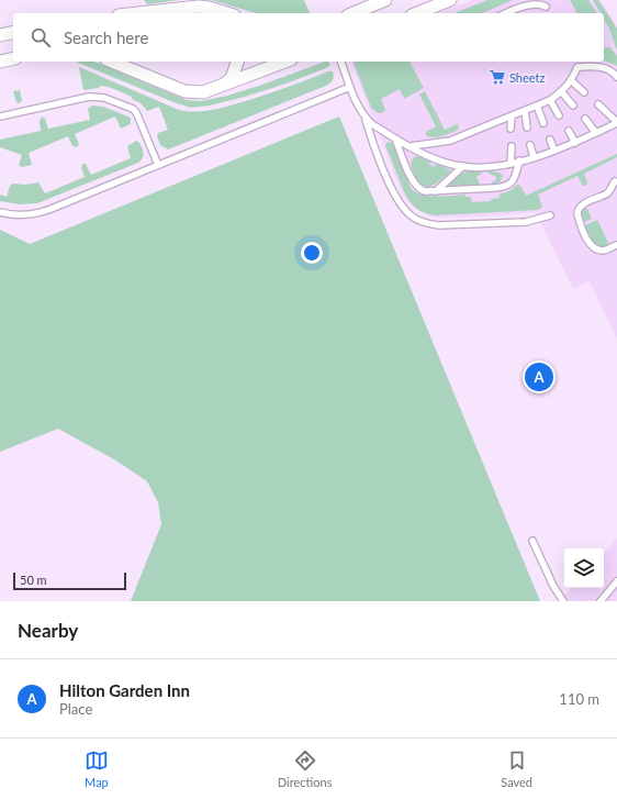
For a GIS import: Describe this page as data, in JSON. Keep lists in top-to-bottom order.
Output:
{
  "places": {
    "supermarket": ["Sheetz"]
  },
  "scale_bar": "50 m",
  "page": {
    "search": "Search here",
    "pins": "A",
    "scale": "50 m",
    "heading": "Nearby",
    "list": [
      {
        "mark": "A",
        "name": "Hilton Garden Inn",
        "note": "Place",
        "value": "110 m"
      }
    ],
    "nav": ["Map", "Directions", "Saved"]
  }
}
